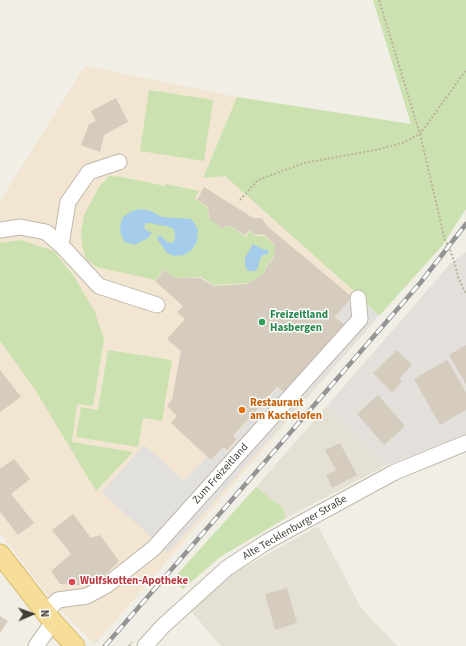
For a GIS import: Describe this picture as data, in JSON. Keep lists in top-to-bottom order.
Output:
{
  "streets": {
    "street": ["Zum Freizeitland", "Alte Tecklenburger Straße"]
  },
  "places": ["Freizeitland Hasbergen", "Restaurant am Kachelofen", "Wulfskotten-Apotheke"],
  "north": "right"
}
